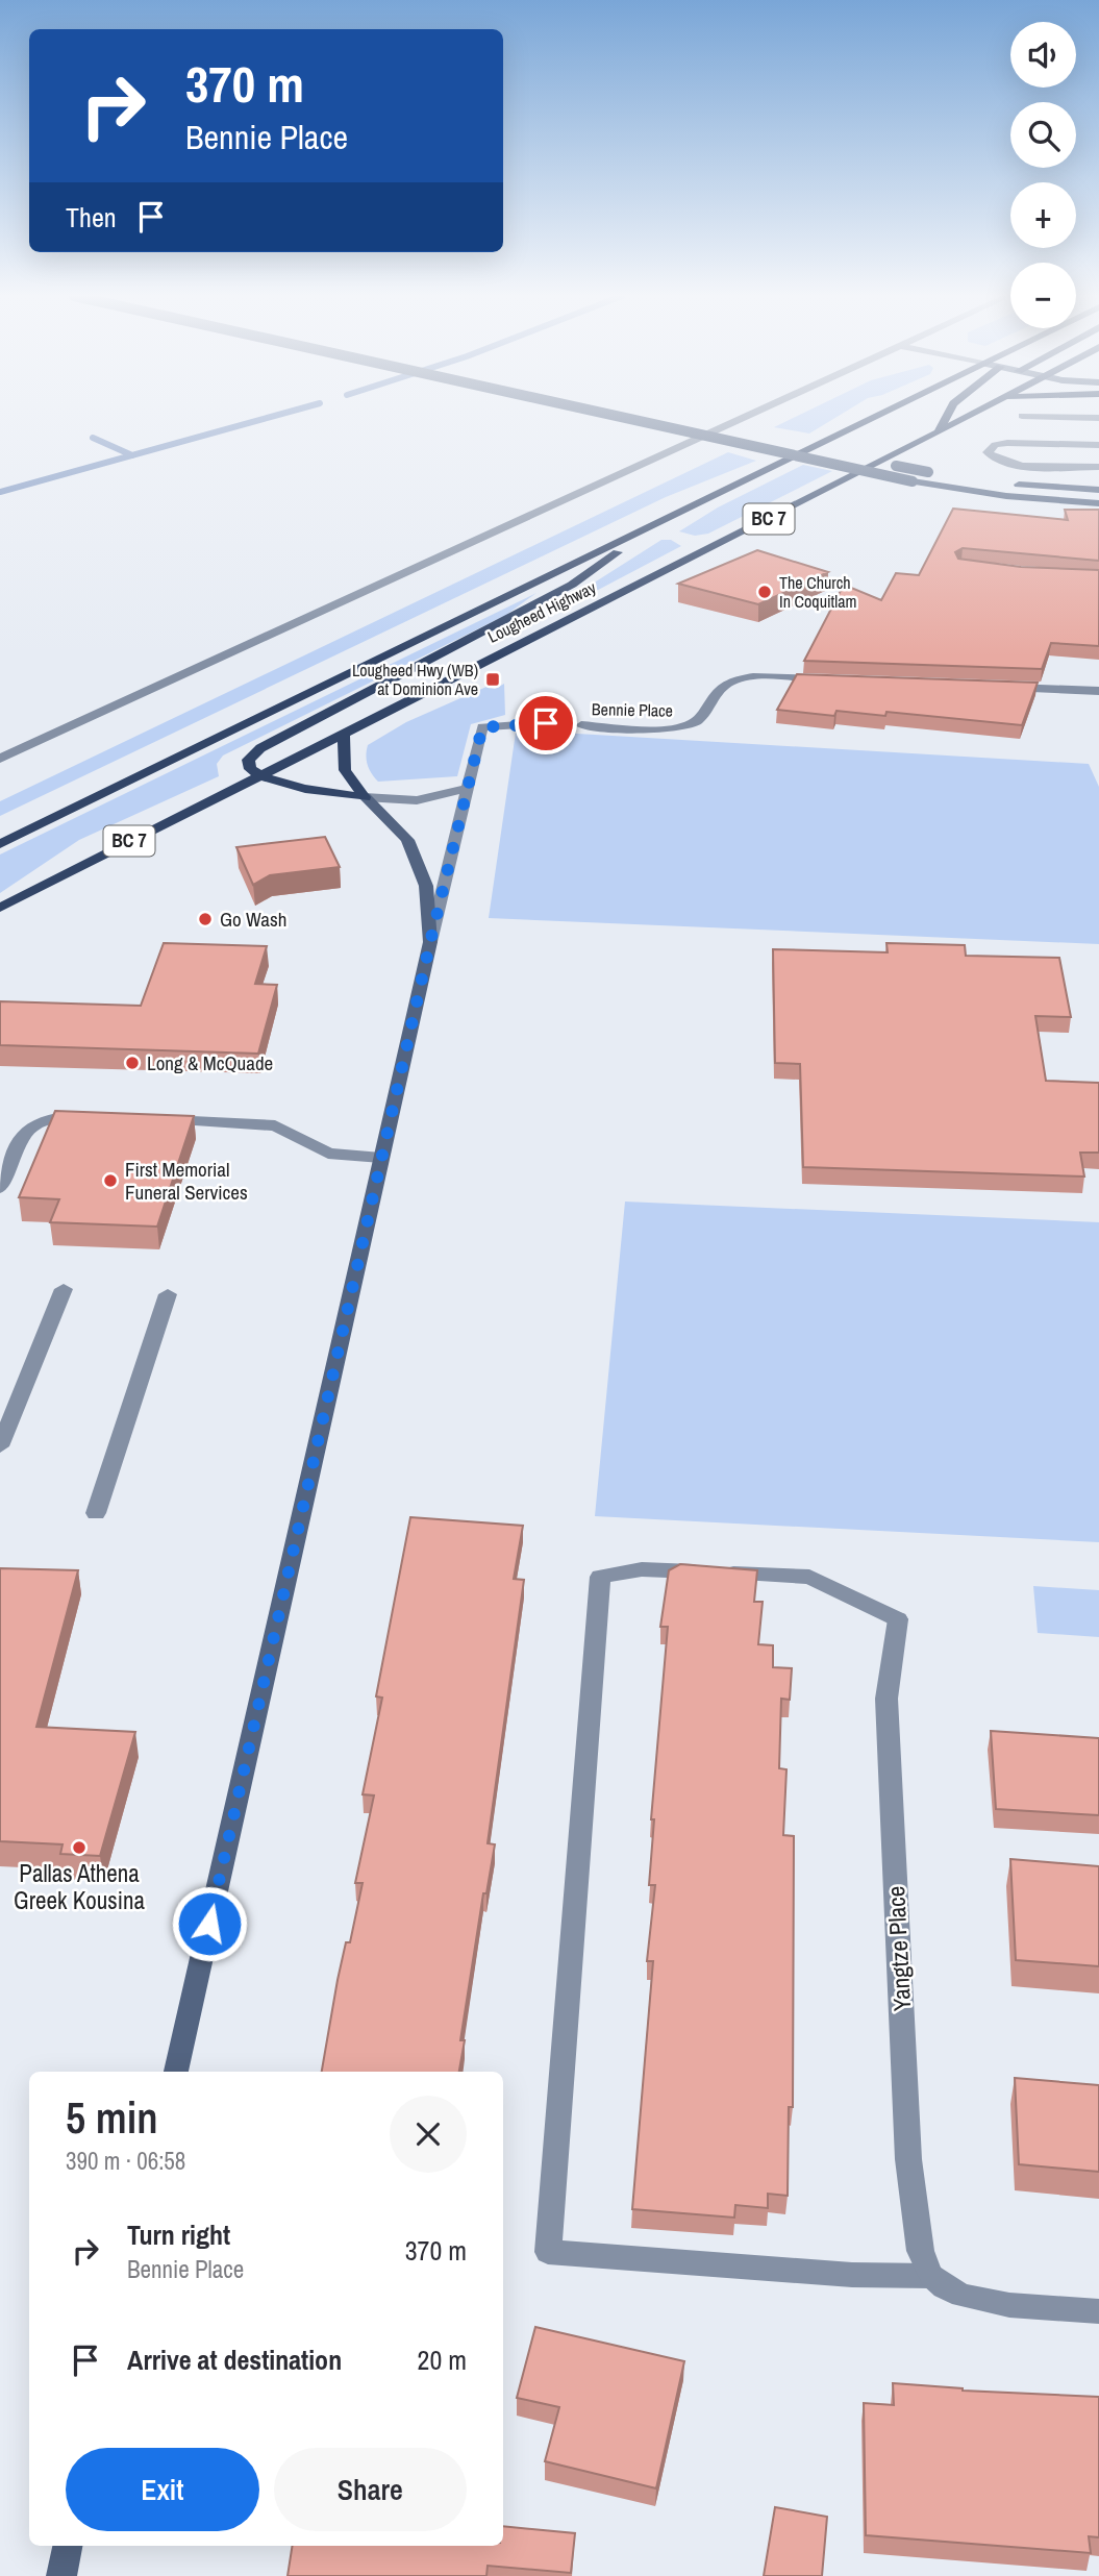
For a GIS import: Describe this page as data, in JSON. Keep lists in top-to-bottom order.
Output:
{
  "streets": {
    "main road": ["BC 7", "Lougheed Highway"],
    "street": ["Bennie Place", "Yangtze Place"]
  },
  "places": {
    "other": [
      "The Church In Coquitlam",
      "Go Wash",
      "Long & McQuade",
      "First Memorial Funeral Services",
      "Pallas Athena Greek Kousina"
    ],
    "transit": ["Lougheed Hwy (WB) at Dominion Ave"]
  },
  "page": {
    "map_buttons": ["+", "−"],
    "turn": ["370 m", "Bennie Place"],
    "then": "Then",
    "heading": ["5 min", "390 m · 06:58"],
    "list": [
      {
        "name": "Turn right",
        "note": "Bennie Place",
        "value": "370 m"
      },
      {
        "name": "Arrive at destination",
        "value": "20 m"
      }
    ],
    "buttons": ["Exit", "Share"]
  }
}
